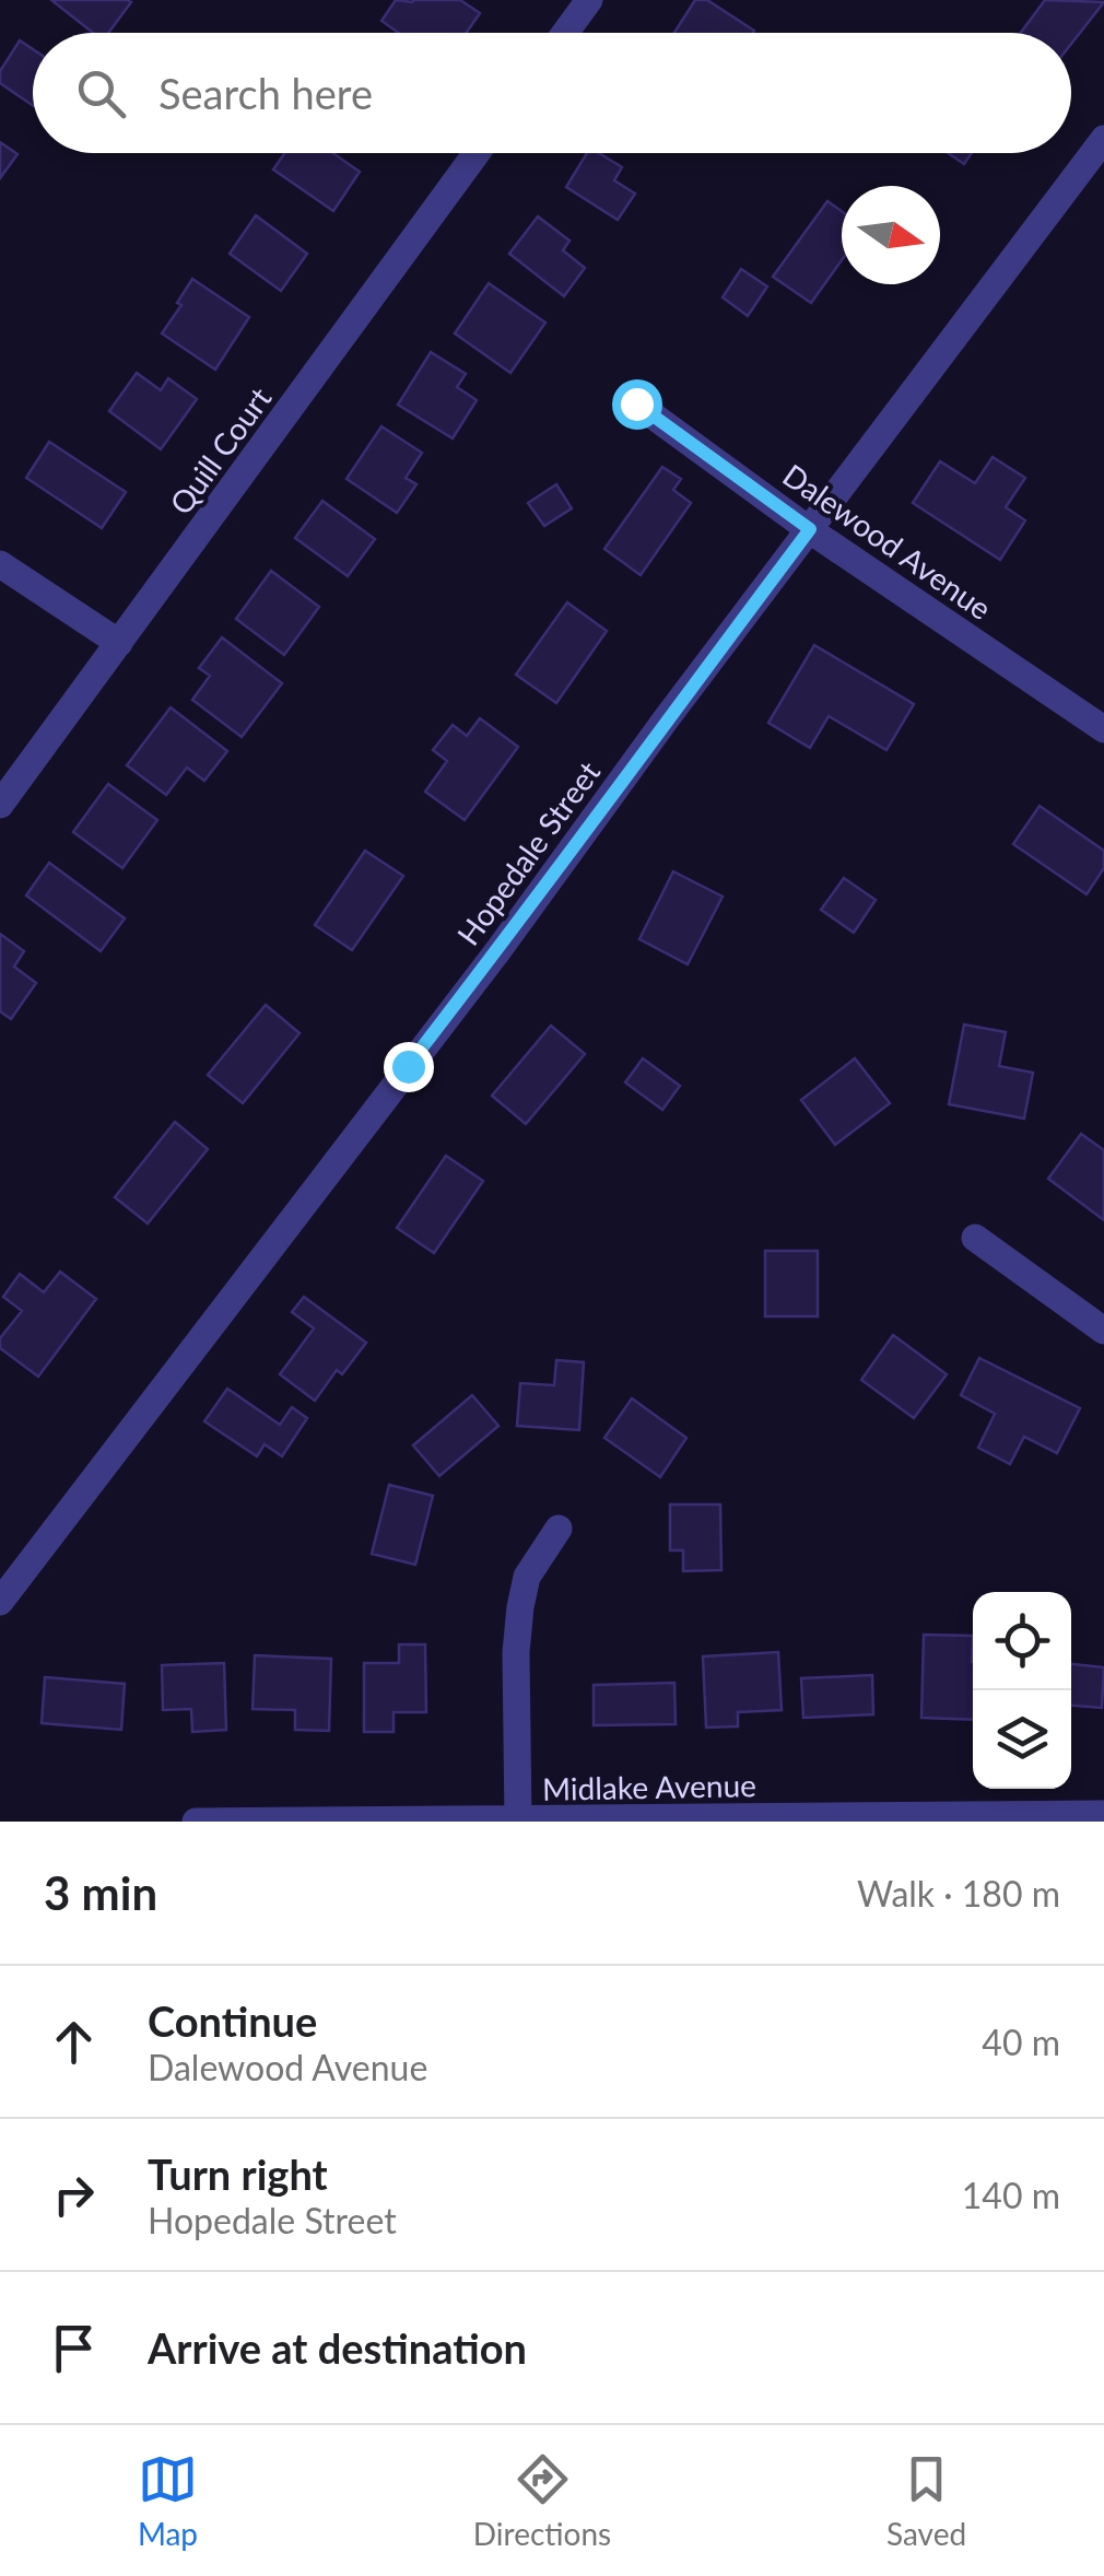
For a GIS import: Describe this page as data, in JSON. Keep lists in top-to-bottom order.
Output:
{
  "streets": {
    "street": [
      "Quill Court",
      "Dalewood Avenue",
      "Hopedale Street",
      "Midlake Avenue"
    ]
  },
  "crossings": [
    ["Dalewood Avenue", "Hopedale Street"]
  ],
  "north": "right",
  "page": {
    "search": "Search here",
    "heading": ["3 min", "Walk · 180 m"],
    "list": [
      ["Continue", "Dalewood Avenue", "40 m"],
      ["Turn right", "Hopedale Street", "140 m"],
      "Arrive at destination"
    ],
    "nav": ["Map", "Directions", "Saved"]
  }
}
